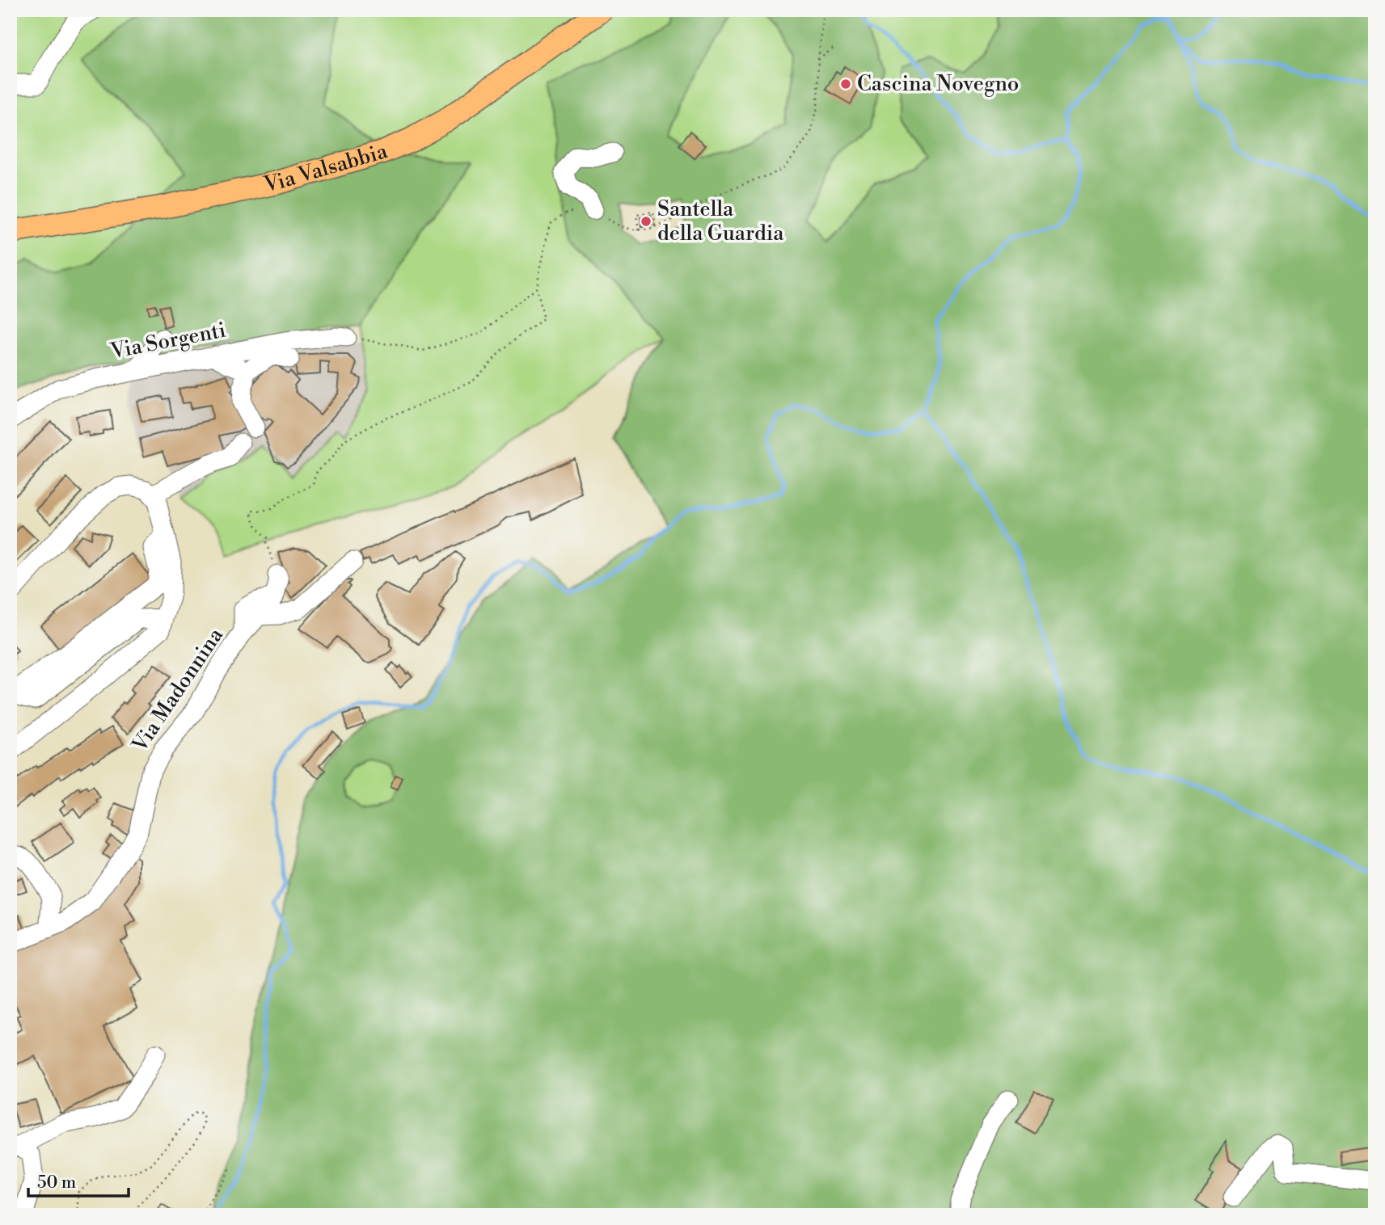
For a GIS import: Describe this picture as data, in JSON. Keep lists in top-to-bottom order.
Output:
{
  "streets": {
    "main road": ["Via Valsabbia"],
    "street": ["Via Sorgenti", "Via Madonnina"]
  },
  "places": ["Cascina Novegno", "Santella della Guardia"],
  "scale_bar": "50 m"
}
